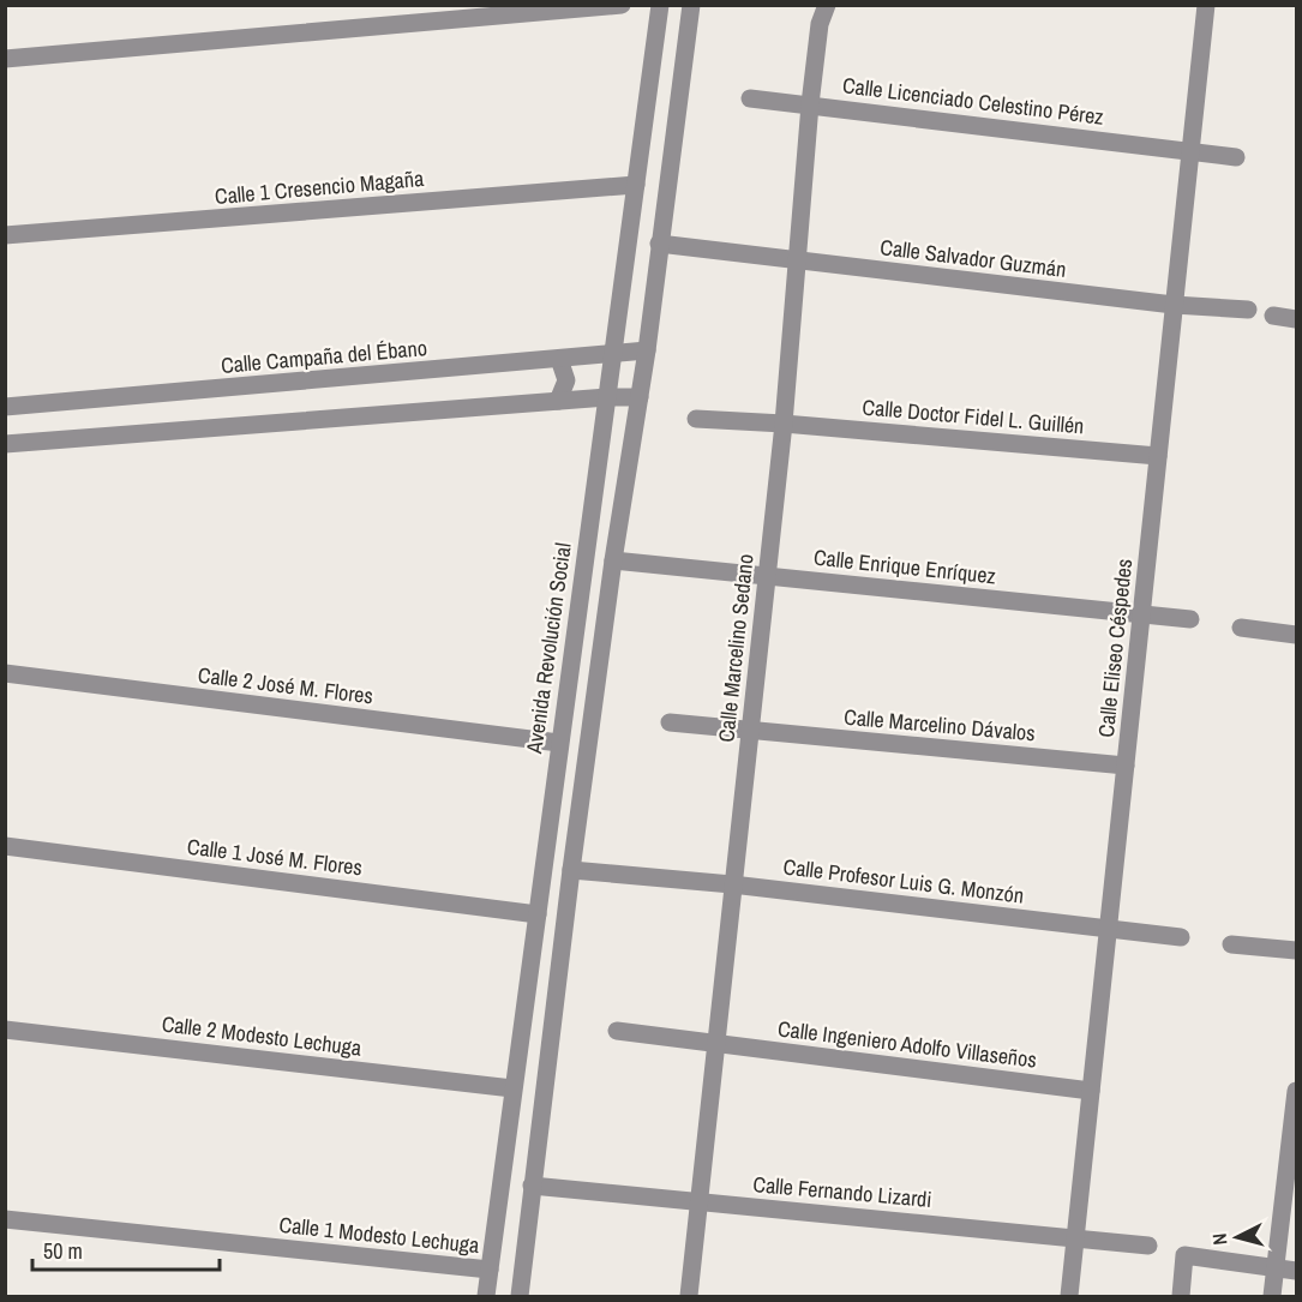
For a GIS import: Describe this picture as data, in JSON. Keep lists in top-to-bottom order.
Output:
{
  "streets": {
    "street": [
      "Calle Licenciado Celestino Pérez",
      "Calle 1 Cresencio Magaña",
      "Calle Salvador Guzmán",
      "Calle Campaña del Ébano",
      "Calle Doctor Fidel L. Guillén",
      "Calle Enrique Enríquez",
      "Avenida Revolución Social",
      "Calle Marcelino Sedano",
      "Calle Eliseo Céspedes",
      "Calle 2 José M. Flores",
      "Calle Marcelino Dávalos",
      "Calle 1 José M. Flores",
      "Calle Profesor Luis G. Monzón",
      "Calle 2 Modesto Lechuga",
      "Calle Ingeniero Adolfo Villaseños",
      "Calle Fernando Lizardi",
      "Calle 1 Modesto Lechuga"
    ]
  },
  "crossings": [
    ["Calle Licenciado Celestino Pérez", "Calle Marcelino Sedano"],
    ["Calle Licenciado Celestino Pérez", "Calle Eliseo Céspedes"],
    ["Calle 1 Cresencio Magaña", "Avenida Revolución Social"],
    ["Calle Salvador Guzmán", "Calle Marcelino Sedano"],
    ["Calle Salvador Guzmán", "Calle Eliseo Céspedes"],
    ["Calle Campaña del Ébano", "Avenida Revolución Social"],
    ["Calle Doctor Fidel L. Guillén", "Calle Marcelino Sedano"],
    ["Calle Doctor Fidel L. Guillén", "Calle Eliseo Céspedes"],
    ["Calle Enrique Enríquez", "Calle Marcelino Sedano"],
    ["Calle Enrique Enríquez", "Calle Eliseo Céspedes"],
    ["Avenida Revolución Social", "Calle 2 José M. Flores"],
    ["Avenida Revolución Social", "Calle 1 José M. Flores"],
    ["Avenida Revolución Social", "Calle 2 Modesto Lechuga"],
    ["Avenida Revolución Social", "Calle 1 Modesto Lechuga"],
    ["Calle Marcelino Sedano", "Calle Marcelino Dávalos"],
    ["Calle Marcelino Sedano", "Calle Profesor Luis G. Monzón"],
    ["Calle Marcelino Sedano", "Calle Ingeniero Adolfo Villaseños"],
    ["Calle Marcelino Sedano", "Calle Fernando Lizardi"],
    ["Calle Eliseo Céspedes", "Calle Marcelino Dávalos"],
    ["Calle Eliseo Céspedes", "Calle Profesor Luis G. Monzón"],
    ["Calle Eliseo Céspedes", "Calle Ingeniero Adolfo Villaseños"],
    ["Calle Eliseo Céspedes", "Calle Fernando Lizardi"]
  ],
  "scale_bar": "50 m",
  "north": "left"
}
